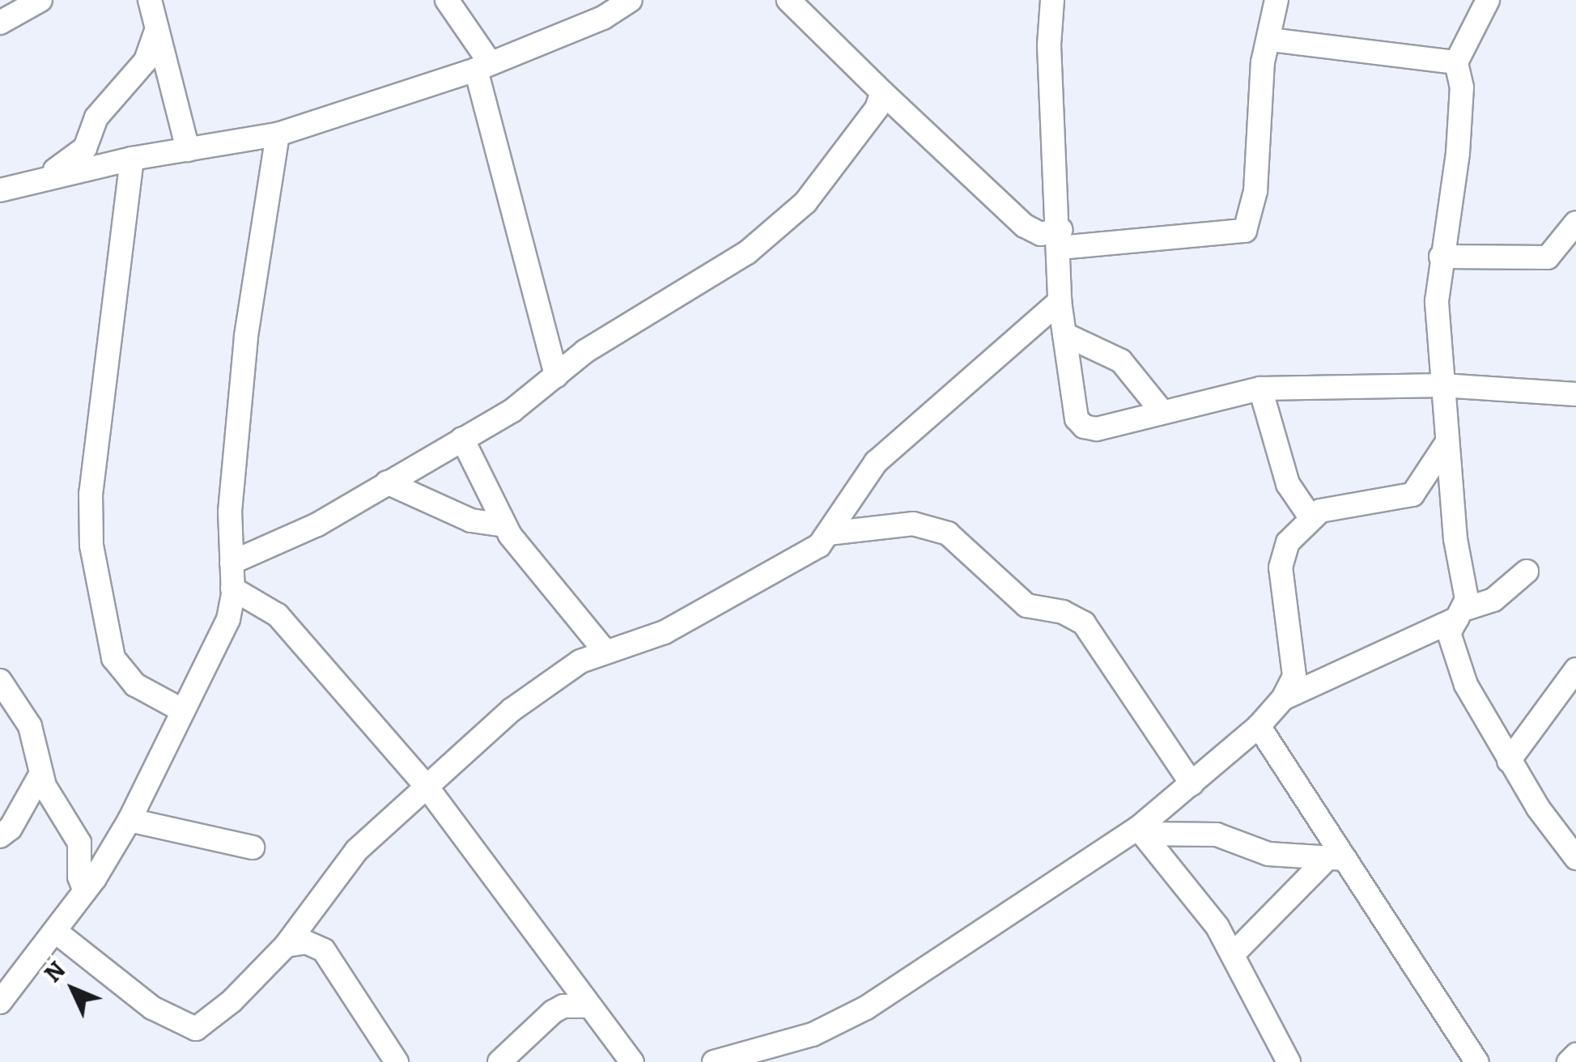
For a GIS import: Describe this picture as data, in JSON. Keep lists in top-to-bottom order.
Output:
{
  "north": "top left"
}
